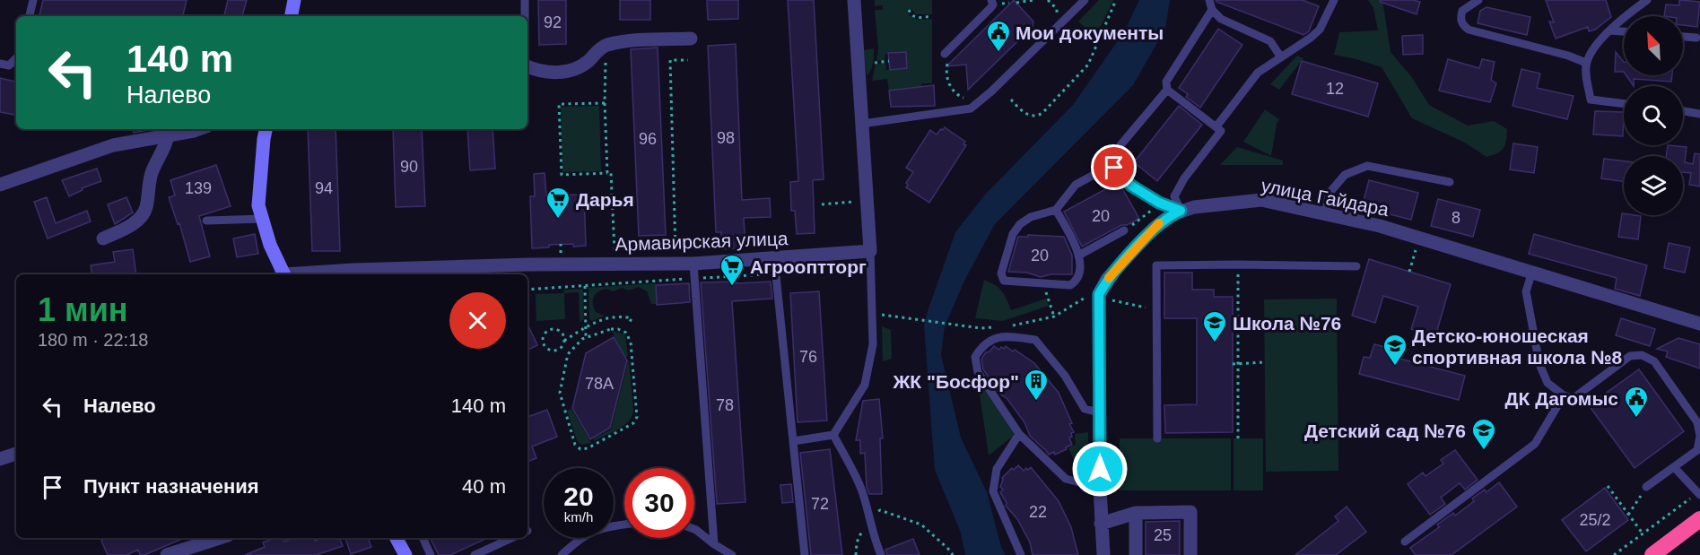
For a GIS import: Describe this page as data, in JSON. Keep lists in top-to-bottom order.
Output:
{
  "streets": {
    "street": ["улица Гайдара", "Армавирская улица"]
  },
  "places": {
    "public building": ["Мои документы", "ДК Дагомыс"],
    "supermarket": ["Дарья", "Агрооптторг"],
    "school or university": ["Школа №76", "Детско-юношеская спортивная школа №8", "Детский сад №76"],
    "building": ["ЖК \"Босфор\""]
  },
  "house_numbers": [
    "92",
    "12",
    "98",
    "96",
    "90",
    "139",
    "94",
    "20",
    "8",
    "20",
    "76",
    "78А",
    "78",
    "72",
    "22",
    "25/2",
    "25"
  ],
  "north": "top left",
  "page": {
    "turn": ["140 m", "Налево"],
    "heading": ["1 мин", "180 m · 22:18"],
    "list": [
      {
        "name": "Налево",
        "value": "140 m"
      },
      {
        "name": "Пункт назначения",
        "value": "40 m"
      }
    ],
    "speed": "20 km/h",
    "limit": "30"
  }
}
